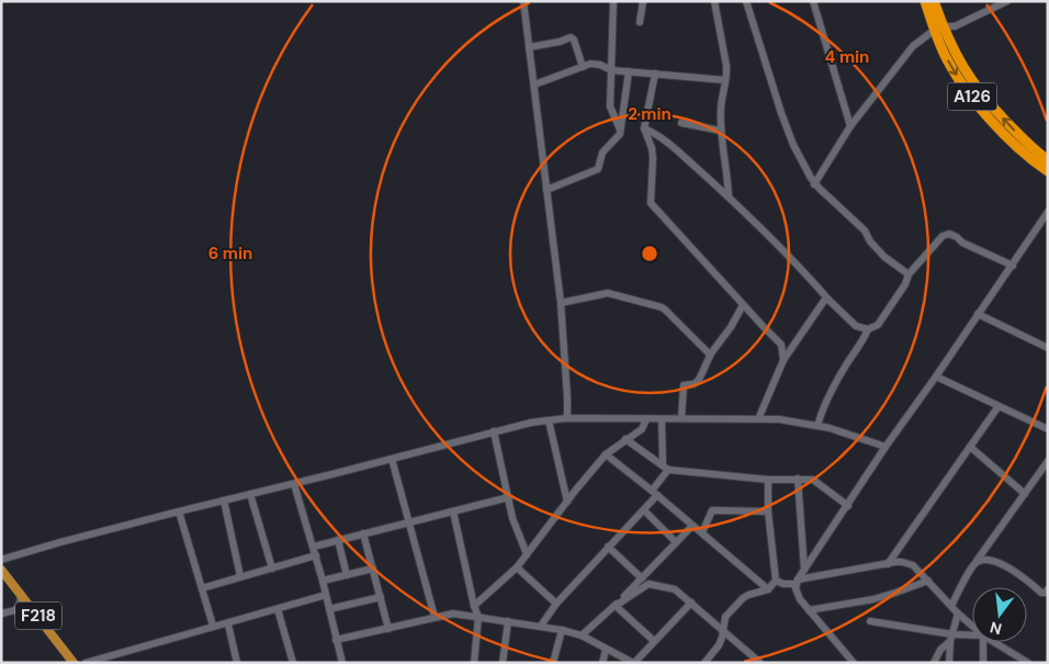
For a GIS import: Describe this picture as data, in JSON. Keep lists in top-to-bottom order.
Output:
{
  "streets": {
    "highway": ["A126"],
    "main road": ["F218"]
  },
  "north": "bottom",
  "rings": ["4 min", "2 min", "6 min"]
}
